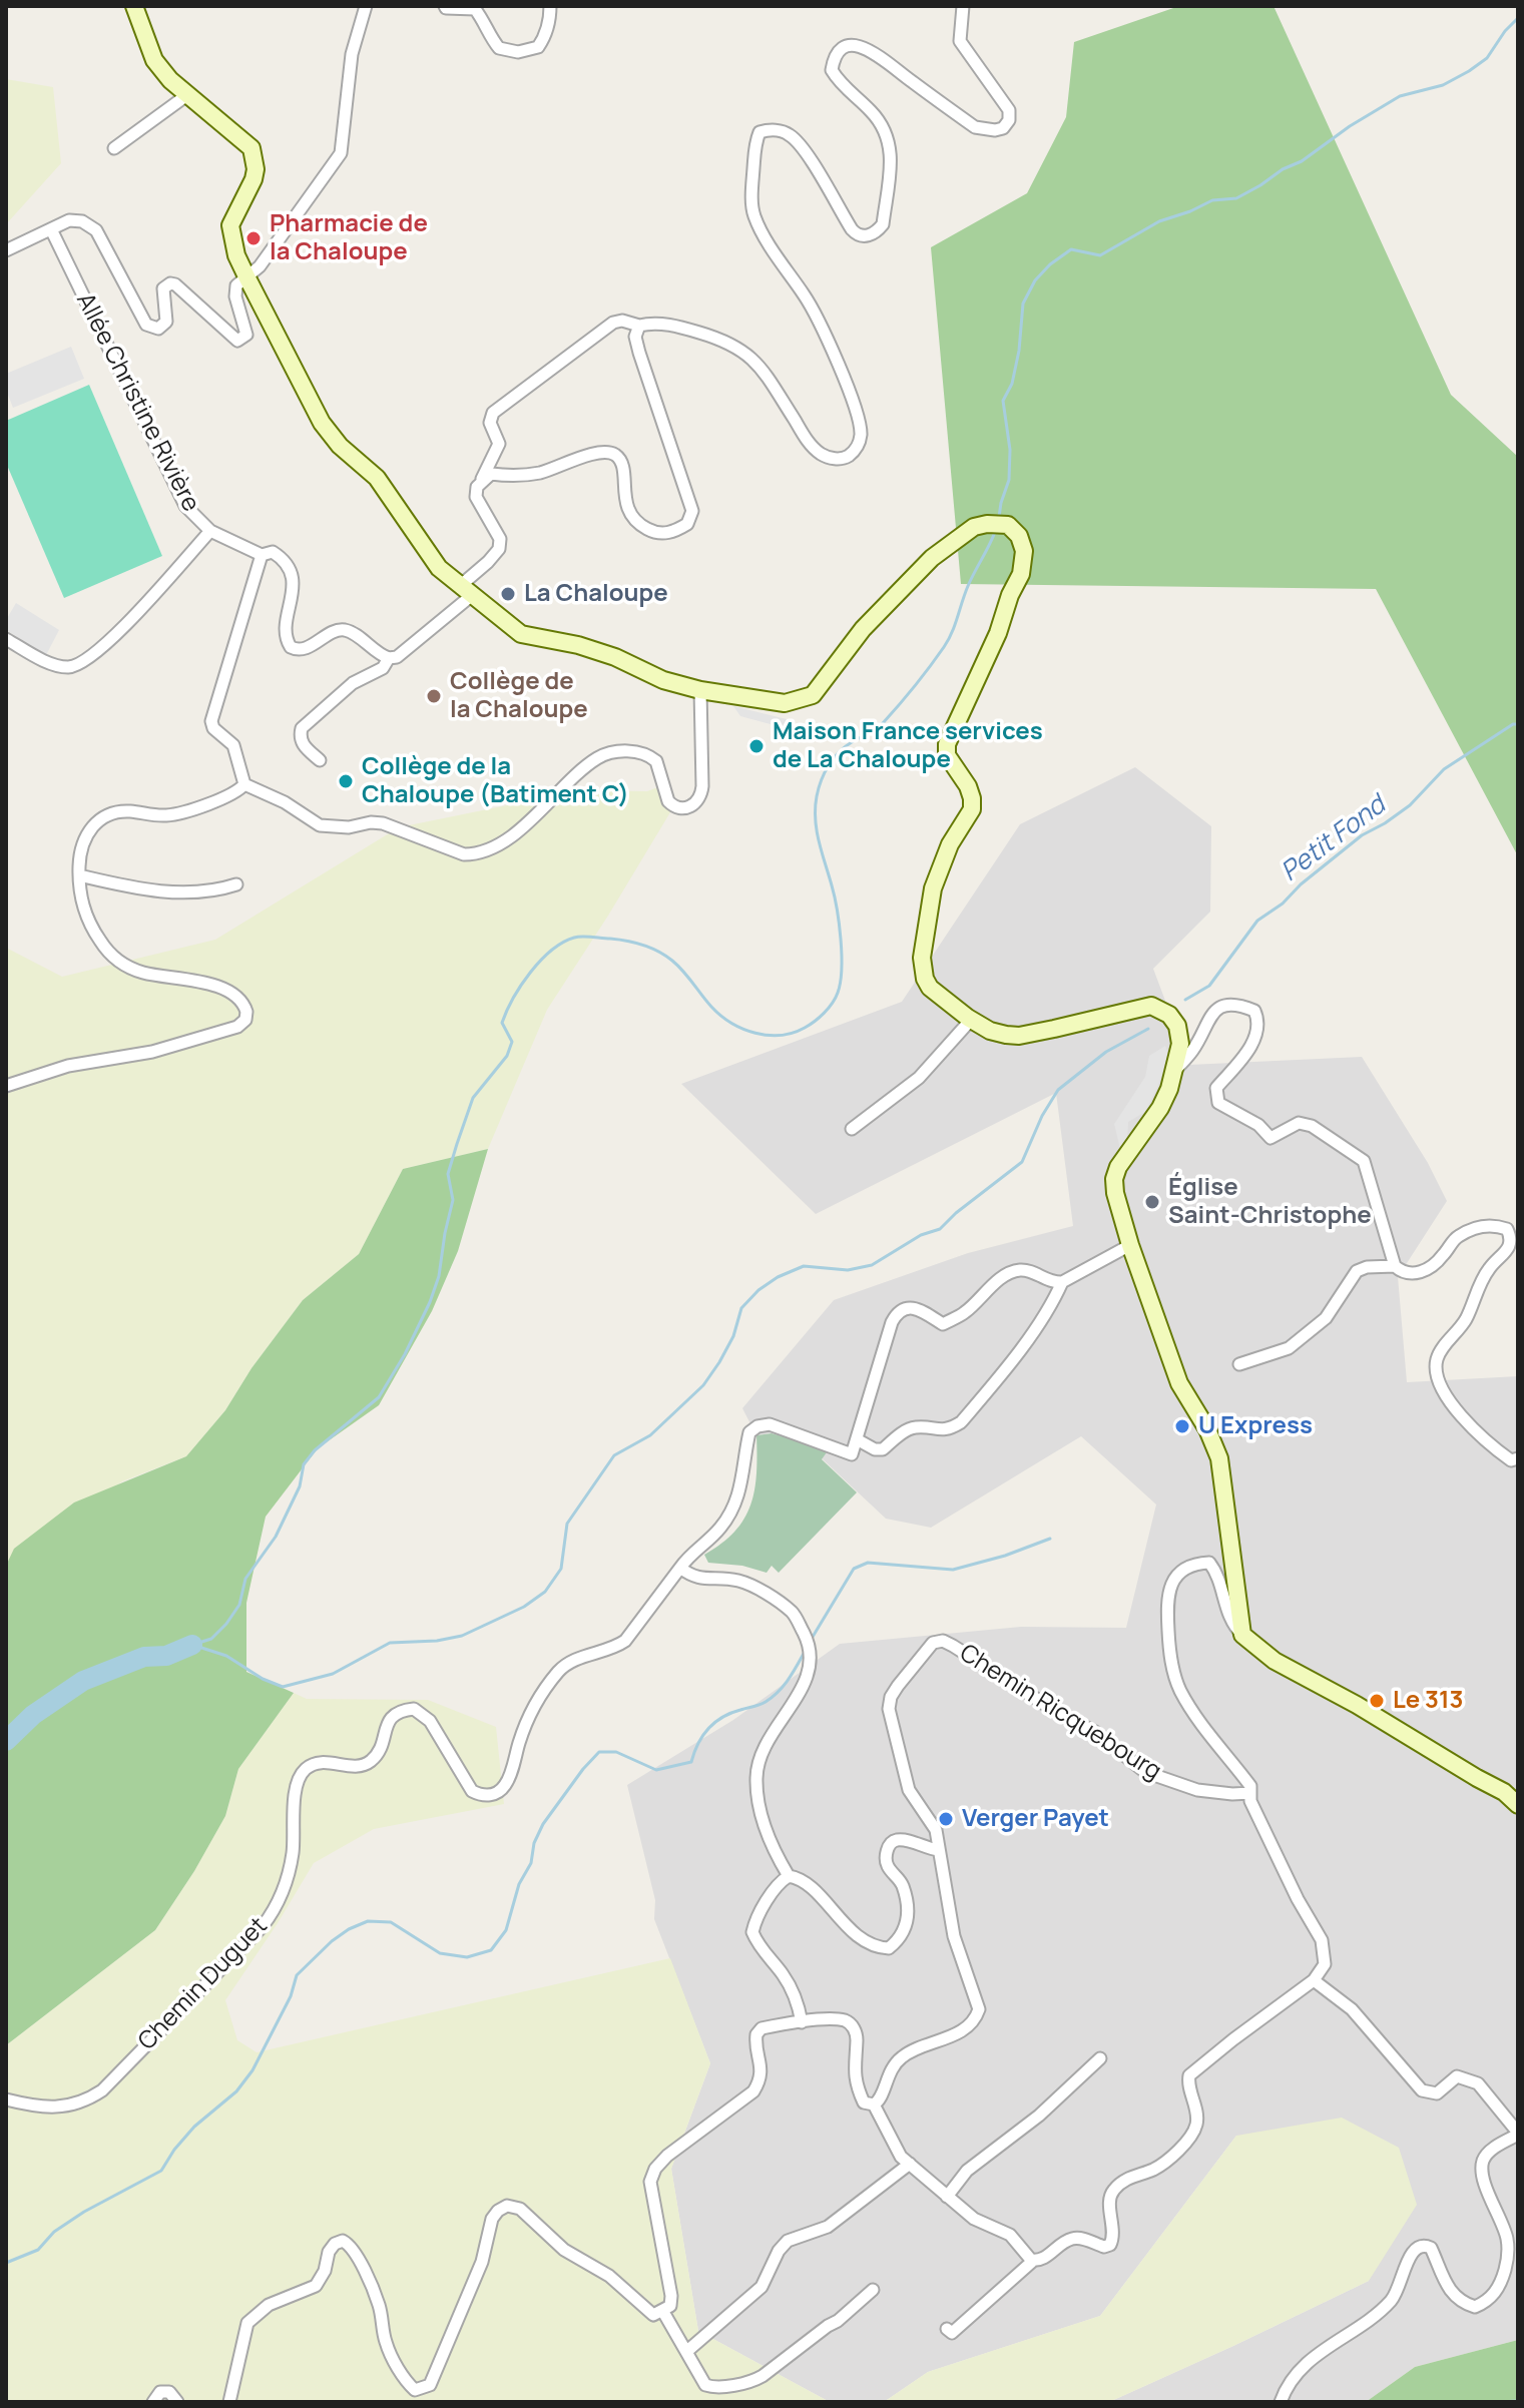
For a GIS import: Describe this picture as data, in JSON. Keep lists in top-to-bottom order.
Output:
{
  "streets": {
    "street": ["Allée Christine Rivière", "Chemin Ricquebourg", "Chemin Duguet"]
  },
  "water": ["Petit Fond"],
  "places": [
    "Pharmacie de la Chaloupe",
    "La Chaloupe",
    "Collège de la Chaloupe",
    "Maison France services de La Chaloupe",
    "Collège de la Chaloupe (Batiment C)",
    "Église Saint-Christophe",
    "U Express",
    "Le 313",
    "Verger Payet"
  ]
}
